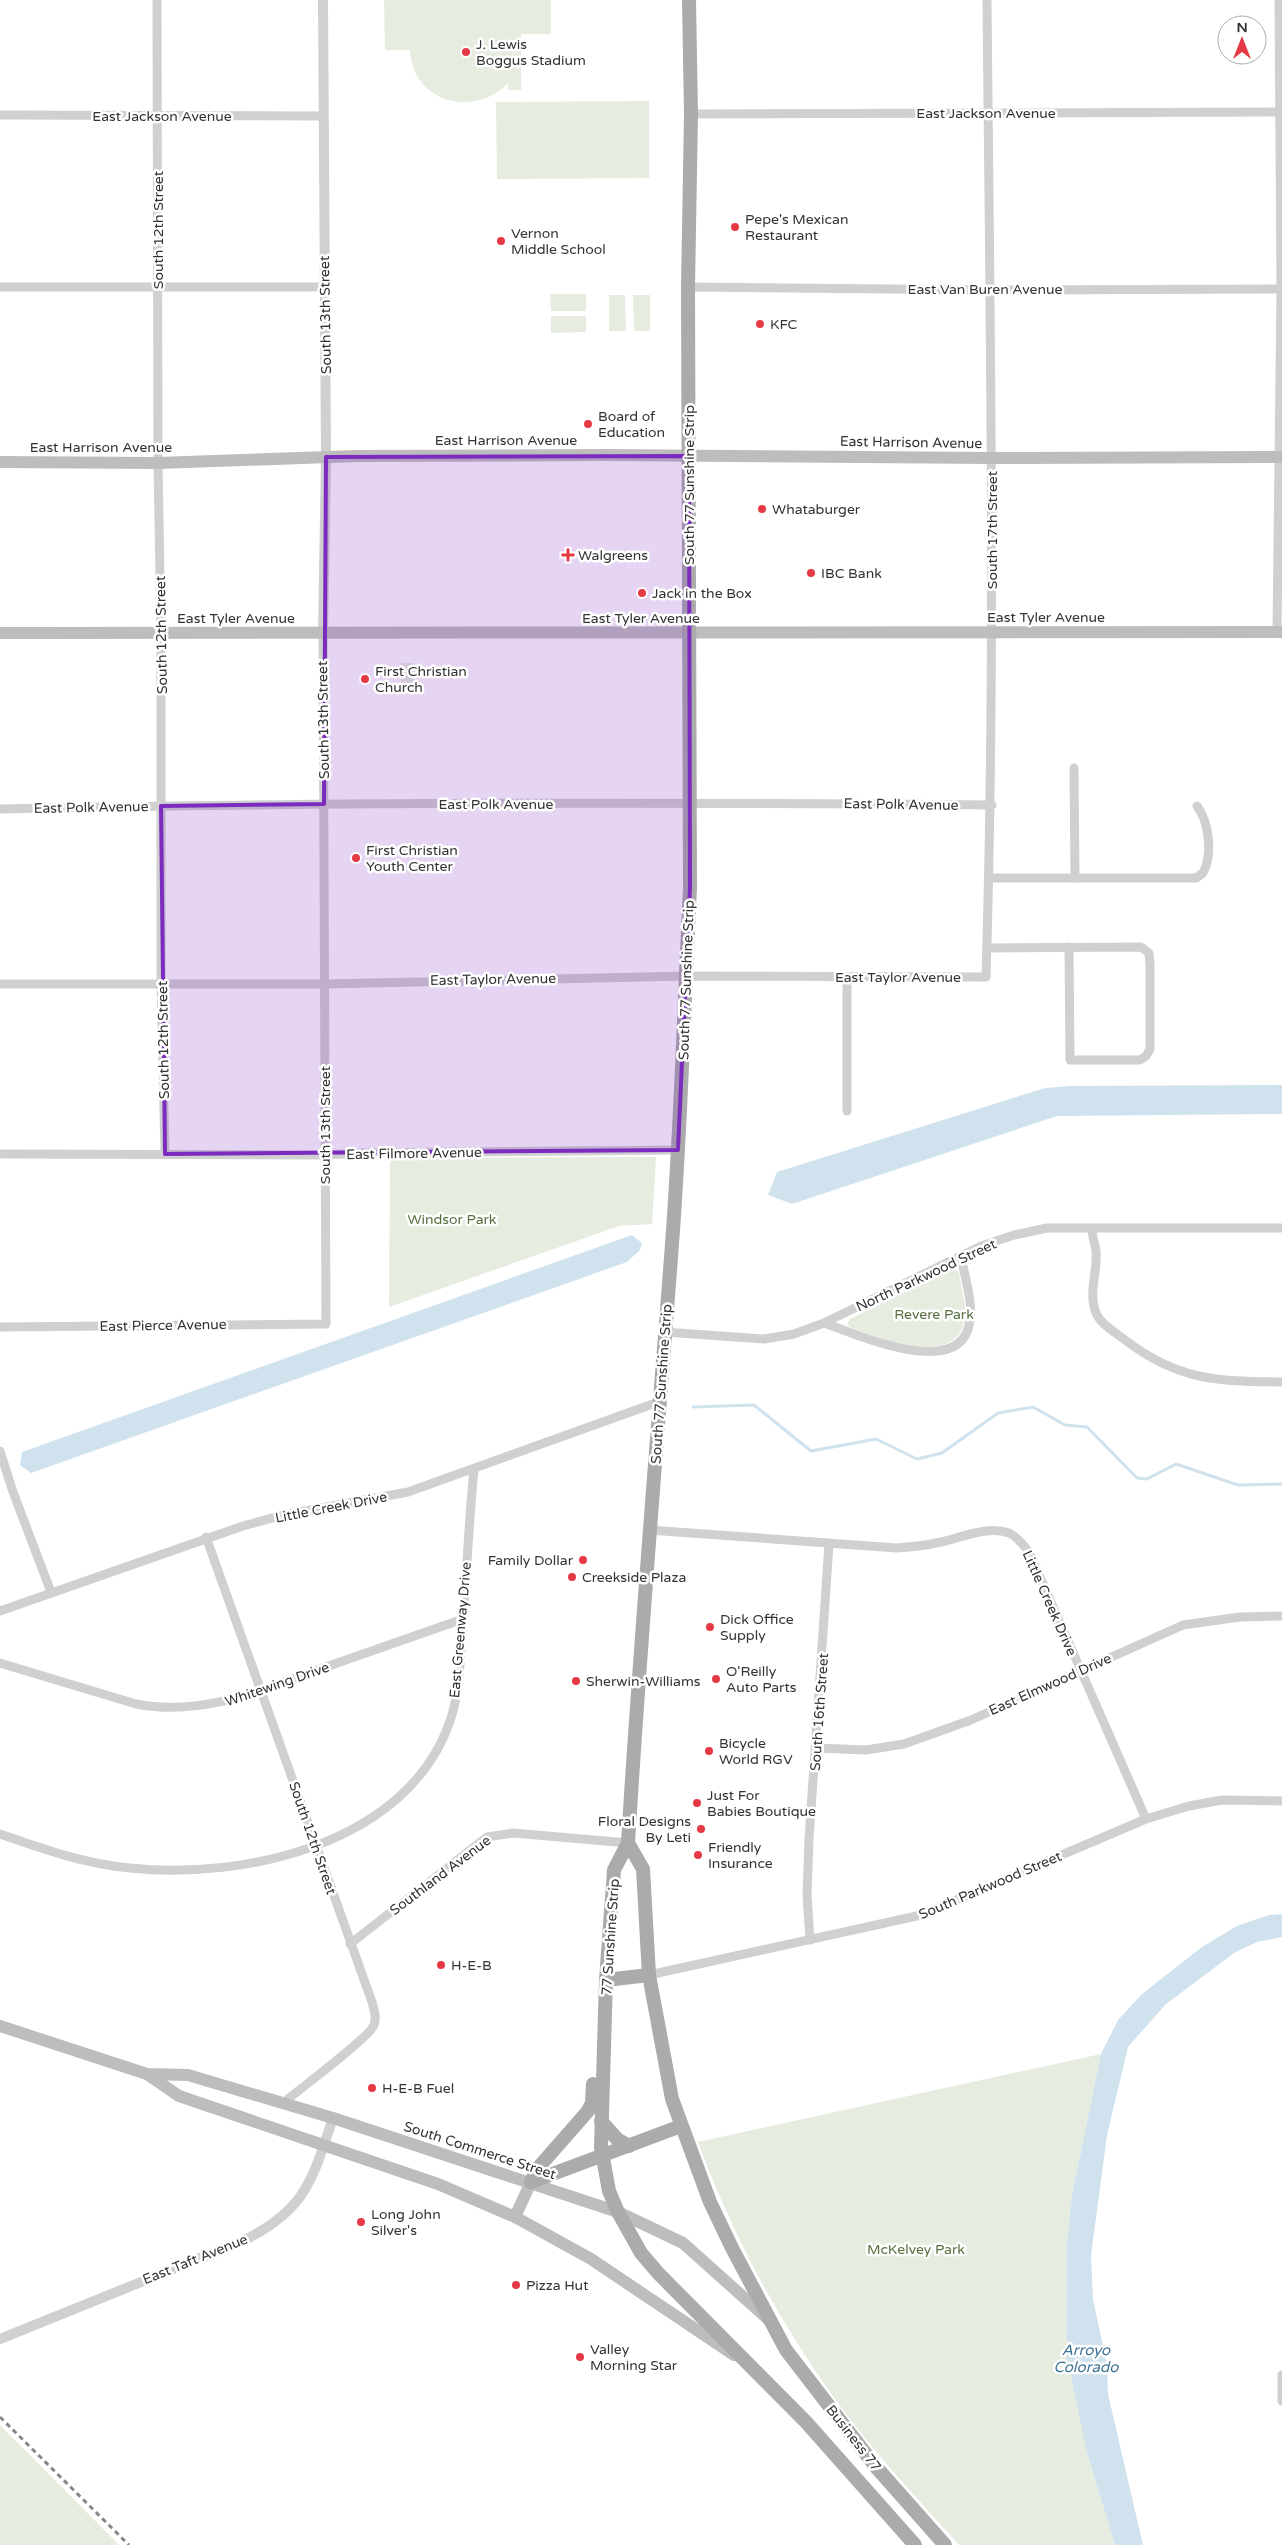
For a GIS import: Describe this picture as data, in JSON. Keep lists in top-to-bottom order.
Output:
{
  "streets": {
    "main road": [
      "East Harrison Avenue",
      "South 77 Sunshine Strip",
      "East Tyler Avenue",
      "South Parkwood Street",
      "77 Sunshine Strip",
      "South Commerce Street",
      "Business 77"
    ],
    "street": [
      "East Jackson Avenue",
      "South 12th Street",
      "East Van Buren Avenue",
      "South 13th Street",
      "South 17th Street",
      "East Polk Avenue",
      "East Taylor Avenue",
      "East Filmore Avenue",
      "North Parkwood Street",
      "East Pierce Avenue",
      "Little Creek Drive",
      "East Greenway Drive",
      "Whitewing Drive",
      "East Elmwood Drive",
      "South 16th Street",
      "Southland Avenue",
      "East Taft Avenue"
    ]
  },
  "crossings": [
    ["East Jackson Avenue", "South 12th Street"],
    ["East Jackson Avenue", "South 13th Street"],
    ["East Jackson Avenue", "South 77 Sunshine Strip"],
    ["East Jackson Avenue", "South 17th Street"],
    ["South 12th Street", "East Harrison Avenue"],
    ["South 12th Street", "East Tyler Avenue"],
    ["South 12th Street", "East Polk Avenue"],
    ["South 12th Street", "East Taylor Avenue"],
    ["South 12th Street", "East Filmore Avenue"],
    ["South 12th Street", "Little Creek Drive"],
    ["South 12th Street", "East Greenway Drive"],
    ["South 12th Street", "Whitewing Drive"],
    ["South 12th Street", "Southland Avenue"],
    ["South 12th Street", "South Commerce Street"],
    ["East Van Buren Avenue", "South 77 Sunshine Strip"],
    ["East Van Buren Avenue", "South 17th Street"],
    ["South 13th Street", "East Harrison Avenue"],
    ["South 13th Street", "East Tyler Avenue"],
    ["South 13th Street", "East Polk Avenue"],
    ["South 13th Street", "East Taylor Avenue"],
    ["South 13th Street", "East Filmore Avenue"],
    ["South 13th Street", "East Pierce Avenue"],
    ["East Harrison Avenue", "South 77 Sunshine Strip"],
    ["East Harrison Avenue", "South 17th Street"],
    ["South 77 Sunshine Strip", "East Tyler Avenue"],
    ["South 77 Sunshine Strip", "East Polk Avenue"],
    ["South 77 Sunshine Strip", "East Taylor Avenue"],
    ["South 77 Sunshine Strip", "East Filmore Avenue"],
    ["South 77 Sunshine Strip", "North Parkwood Street"],
    ["South 77 Sunshine Strip", "Little Creek Drive"],
    ["South 77 Sunshine Strip", "Southland Avenue"],
    ["South 77 Sunshine Strip", "77 Sunshine Strip"],
    ["South 17th Street", "East Tyler Avenue"],
    ["South 17th Street", "East Polk Avenue"],
    ["South 17th Street", "East Taylor Avenue"],
    ["Little Creek Drive", "East Greenway Drive"],
    ["Little Creek Drive", "East Elmwood Drive"],
    ["Little Creek Drive", "South 16th Street"],
    ["Little Creek Drive", "South Parkwood Street"],
    ["East Greenway Drive", "Whitewing Drive"],
    ["East Elmwood Drive", "South 16th Street"],
    ["South 16th Street", "South Parkwood Street"],
    ["Southland Avenue", "77 Sunshine Strip"],
    ["South Parkwood Street", "77 Sunshine Strip"],
    ["77 Sunshine Strip", "South Commerce Street"],
    ["77 Sunshine Strip", "Business 77"],
    ["South Commerce Street", "East Taft Avenue"],
    ["South Commerce Street", "Business 77"]
  ],
  "water": ["Arroyo Colorado"],
  "parks": ["Windsor Park", "Revere Park", "McKelvey Park"],
  "places": {
    "other": [
      "J. Lewis Boggus Stadium",
      "Pepe's Mexican Restaurant",
      "Vernon Middle School",
      "KFC",
      "Board of Education",
      "Whataburger",
      "IBC Bank",
      "Jack in the Box",
      "First Christian Church",
      "First Christian Youth Center",
      "Family Dollar",
      "Creekside Plaza",
      "Dick Office Supply",
      "O'Reilly Auto Parts",
      "Sherwin-Williams",
      "Bicycle World RGV",
      "Just For Babies Boutique",
      "Floral Designs By Leti",
      "Friendly Insurance",
      "H-E-B",
      "H-E-B Fuel",
      "Long John Silver's",
      "Pizza Hut",
      "Valley Morning Star"
    ],
    "health": ["Walgreens"]
  },
  "north": "top"
}
